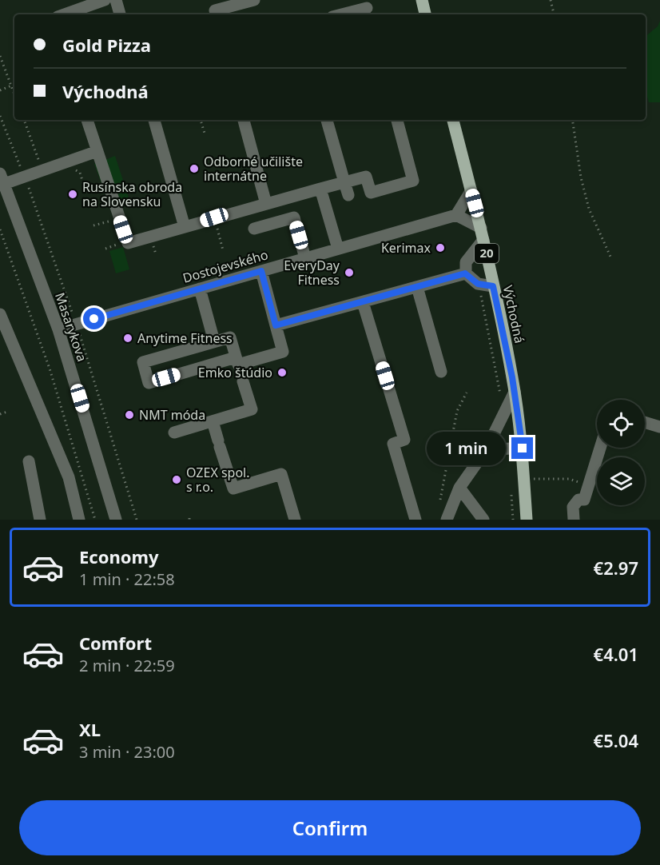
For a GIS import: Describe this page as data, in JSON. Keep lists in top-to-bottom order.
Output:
{
  "streets": {
    "main road": ["20", "Východná"],
    "street": ["Dostojevského", "Masarykova"]
  },
  "crossings": [
    ["Dostojevského", "Masarykova"]
  ],
  "places": [
    "Odborné učilište internátne",
    "Rusínska obroda na Slovensku",
    "Kerimax",
    "EveryDay Fitness",
    "Anytime Fitness",
    "Emko štúdio",
    "NMT móda",
    "OZEX spol. s r.o."
  ],
  "page": {
    "banner": ["Gold Pizza", "Východná"],
    "bubble": "1 min",
    "list": [
      {
        "name": "Economy",
        "note": "1 min · 22:58",
        "value": "€2.97"
      },
      {
        "name": "Comfort",
        "note": "2 min · 22:59",
        "value": "€4.01"
      },
      {
        "name": "XL",
        "note": "3 min · 23:00",
        "value": "€5.04"
      }
    ],
    "buttons": "Confirm"
  }
}
